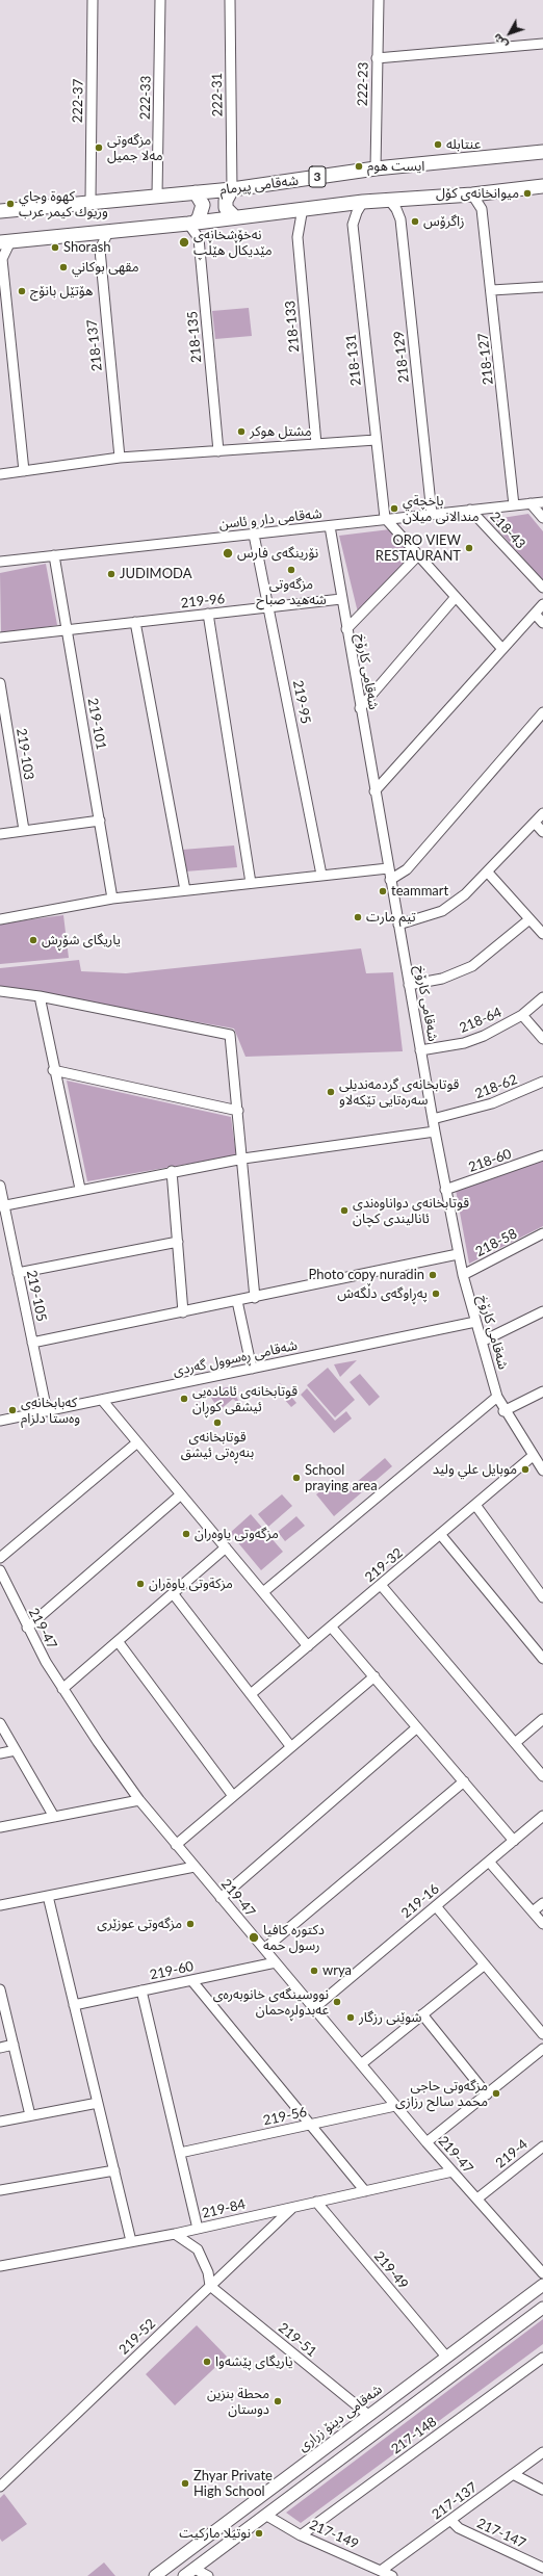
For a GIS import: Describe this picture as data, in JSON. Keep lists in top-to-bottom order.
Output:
{
  "streets": {
    "highway": ["3", "شەقامی پیرمام"],
    "main road": ["شەقامی دینۆ زراری"],
    "street": [
      "222-23",
      "222-31",
      "222-33",
      "222-37",
      "218-133",
      "218-135",
      "218-137",
      "218-129",
      "218-127",
      "218-131",
      "شەقامی دار و ئاسن",
      "218-43",
      "219-96",
      "شەقامی کارۆخ",
      "219-95",
      "219-101",
      "219-103",
      "218-64",
      "218-62",
      "218-60",
      "218-58",
      "219-105",
      "شەقامی ڕەسوول گەردی",
      "219-32",
      "219-47",
      "219-16",
      "219-60",
      "219-56",
      "219-4",
      "219-84",
      "219-49",
      "219-52",
      "219-51",
      "217-148",
      "217-137",
      "217-147",
      "217-149"
    ]
  },
  "crossings": [
    ["222-23", "شەقامی پیرمام"],
    ["222-31", "شەقامی پیرمام"],
    ["222-33", "شەقامی پیرمام"],
    ["222-37", "شەقامی پیرمام"],
    ["شەقامی پیرمام", "218-133"],
    ["شەقامی پیرمام", "218-135"],
    ["شەقامی پیرمام", "218-137"],
    ["شەقامی پیرمام", "218-129"],
    ["شەقامی پیرمام", "218-127"],
    ["شەقامی پیرمام", "218-131"],
    ["218-129", "شەقامی دار و ئاسن"],
    ["218-127", "شەقامی دار و ئاسن"],
    ["218-131", "شەقامی دار و ئاسن"],
    ["شەقامی دار و ئاسن", "218-43"],
    ["شەقامی دار و ئاسن", "شەقامی کارۆخ"],
    ["شەقامی دار و ئاسن", "219-95"],
    ["شەقامی دار و ئاسن", "219-101"],
    ["219-96", "شەقامی کارۆخ"],
    ["219-96", "219-95"],
    ["219-96", "219-101"],
    ["شەقامی کارۆخ", "218-64"],
    ["شەقامی کارۆخ", "218-62"],
    ["شەقامی کارۆخ", "218-60"],
    ["شەقامی کارۆخ", "218-58"],
    ["شەقامی کارۆخ", "شەقامی ڕەسوول گەردی"],
    ["شەقامی کارۆخ", "219-32"],
    ["219-105", "شەقامی ڕەسوول گەردی"],
    ["219-47", "219-16"],
    ["219-47", "219-60"],
    ["219-47", "219-56"],
    ["219-47", "219-4"],
    ["219-47", "219-84"],
    ["219-84", "219-49"],
    ["219-84", "219-52"],
    ["219-49", "شەقامی دینۆ زراری"],
    ["219-52", "219-51"],
    ["219-51", "شەقامی دینۆ زراری"],
    ["217-148", "217-149"],
    ["217-137", "217-147"],
    ["217-137", "217-149"]
  ],
  "places": [
    "عنتابله",
    "مزگەوتی مەلا جمیل",
    "ايست هوم",
    "میوانخانەی کۆل",
    "كهوة وجاي وريوك كيمر عرب",
    "زاگرۆس",
    "نەخۆشخانەی مێدیکاڵ هێڵپ",
    "Shorash",
    "مقهى بوكاني",
    "هۆتێل بانۆج",
    "مشتل هوكر",
    "باخچةي مندالانى ميلان",
    "ORO VIEW RESTAURANT",
    "نۆرینگەی فارس",
    "مزگه‌وتی شه‌هید صباح",
    "JUDIMODA",
    "teammart",
    "تيم مارت",
    "یاریگای شۆڕش",
    "قوتابخانەی گردمەندیلی سەرەتایی تێكەلاو",
    "قوتابخانەی دواناوەندی ئانالیندی كچان",
    "Photo copy nuradin",
    "پەڕاوگەی دڵگەش",
    "قوتابخانەی ئامادەیی ئیشقی کوڕان",
    "كەبابخانەی وەستا دلزام",
    "قوتابخانەی بنەڕەتی ئیشق",
    "موبايل علي وليد",
    "School praying area",
    "مزگەوتی یاوەران",
    "مزكةوتى ياوةران",
    "مزگه‌وتی عوزێری",
    "دکتورە کافیا رسول حمە",
    "wrya",
    "نووسینگەی خانوبەرەی عەبدولڕەحمان",
    "شوێنی رزگار",
    "مزگەوتی حاجی محمد سالح رزازی",
    "یاریگای پێشەوا",
    "محطة بنزين دوستان",
    "Zhyar Private High School",
    "نوتیلا مارکیت"
  ],
  "north": "bottom left"
}
